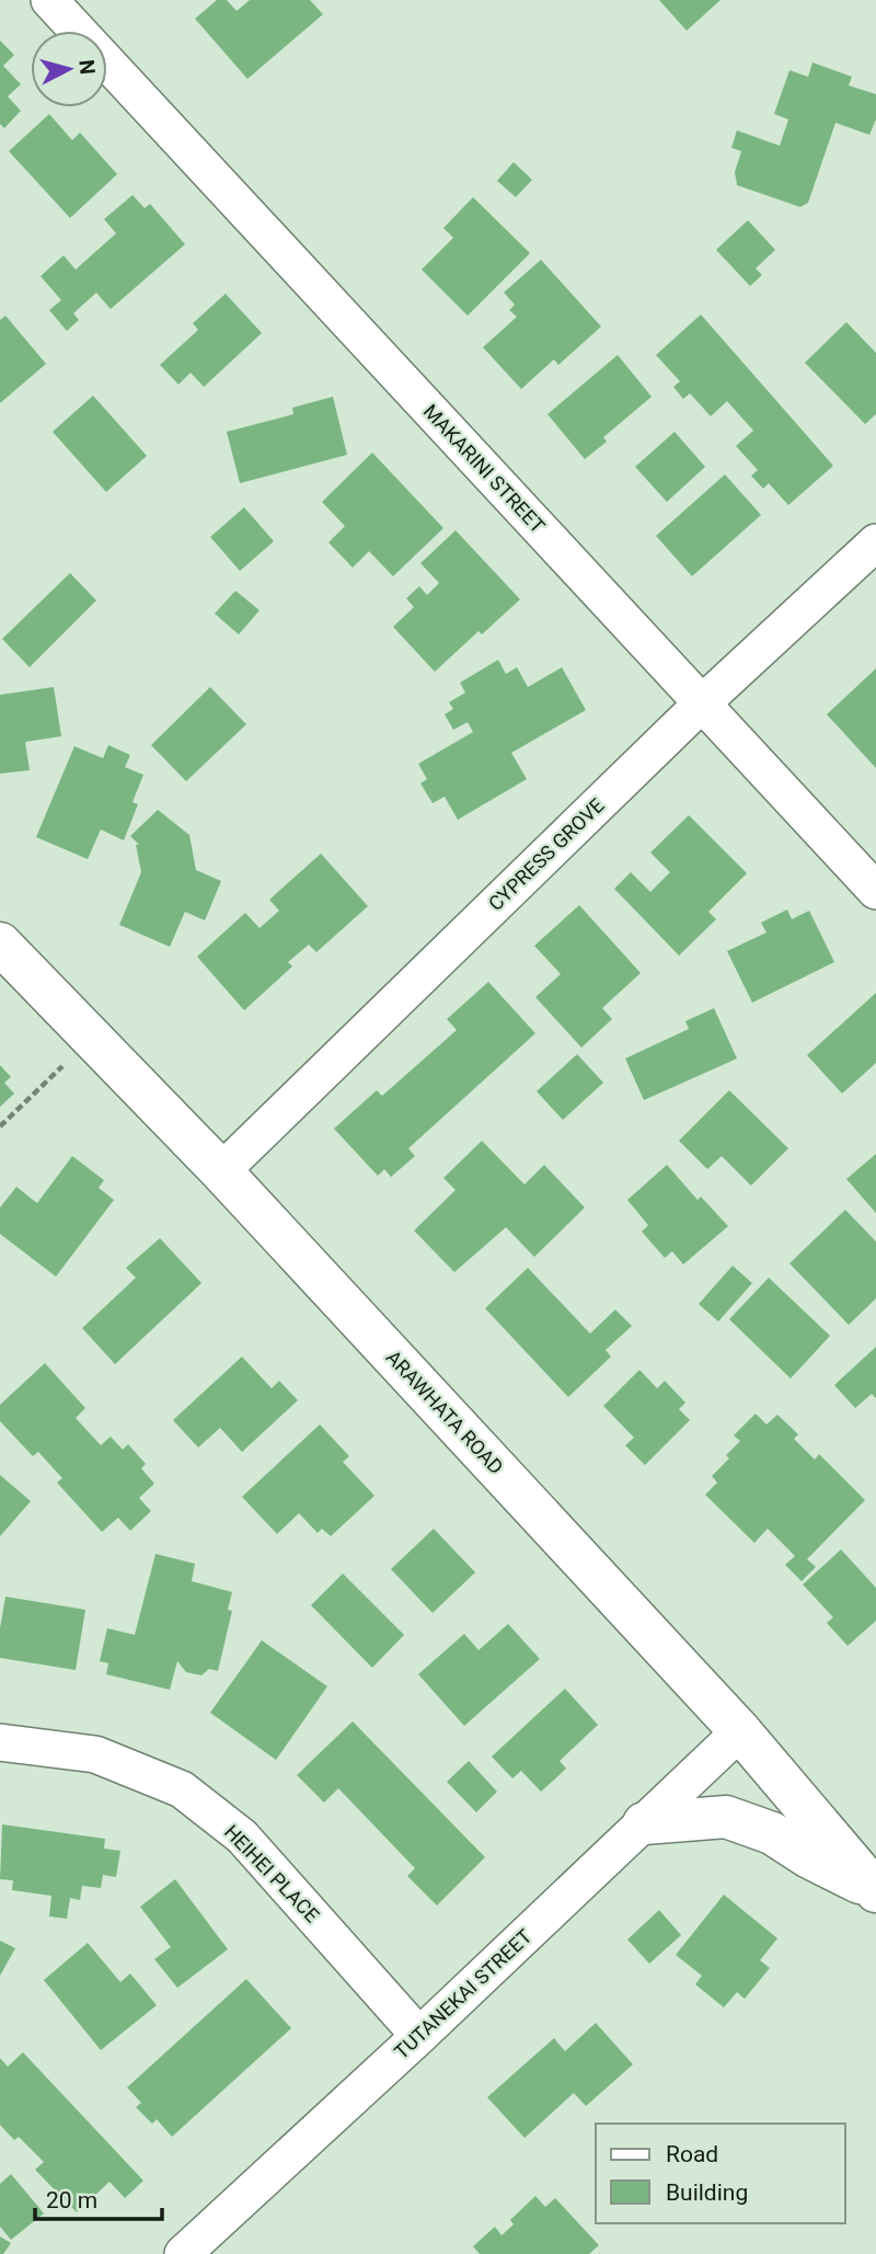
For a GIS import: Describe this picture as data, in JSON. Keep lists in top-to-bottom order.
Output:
{
  "streets": {
    "main road": ["ARAWHATA ROAD"],
    "street": [
      "MAKARINI STREET",
      "CYPRESS GROVE",
      "HEIHEI PLACE",
      "TUTANEKAI STREET"
    ]
  },
  "crossings": [
    ["MAKARINI STREET", "CYPRESS GROVE"],
    ["CYPRESS GROVE", "ARAWHATA ROAD"],
    ["ARAWHATA ROAD", "TUTANEKAI STREET"],
    ["HEIHEI PLACE", "TUTANEKAI STREET"]
  ],
  "legend": ["Road", "Building"],
  "scale_bar": "20 m",
  "north": "right"
}
